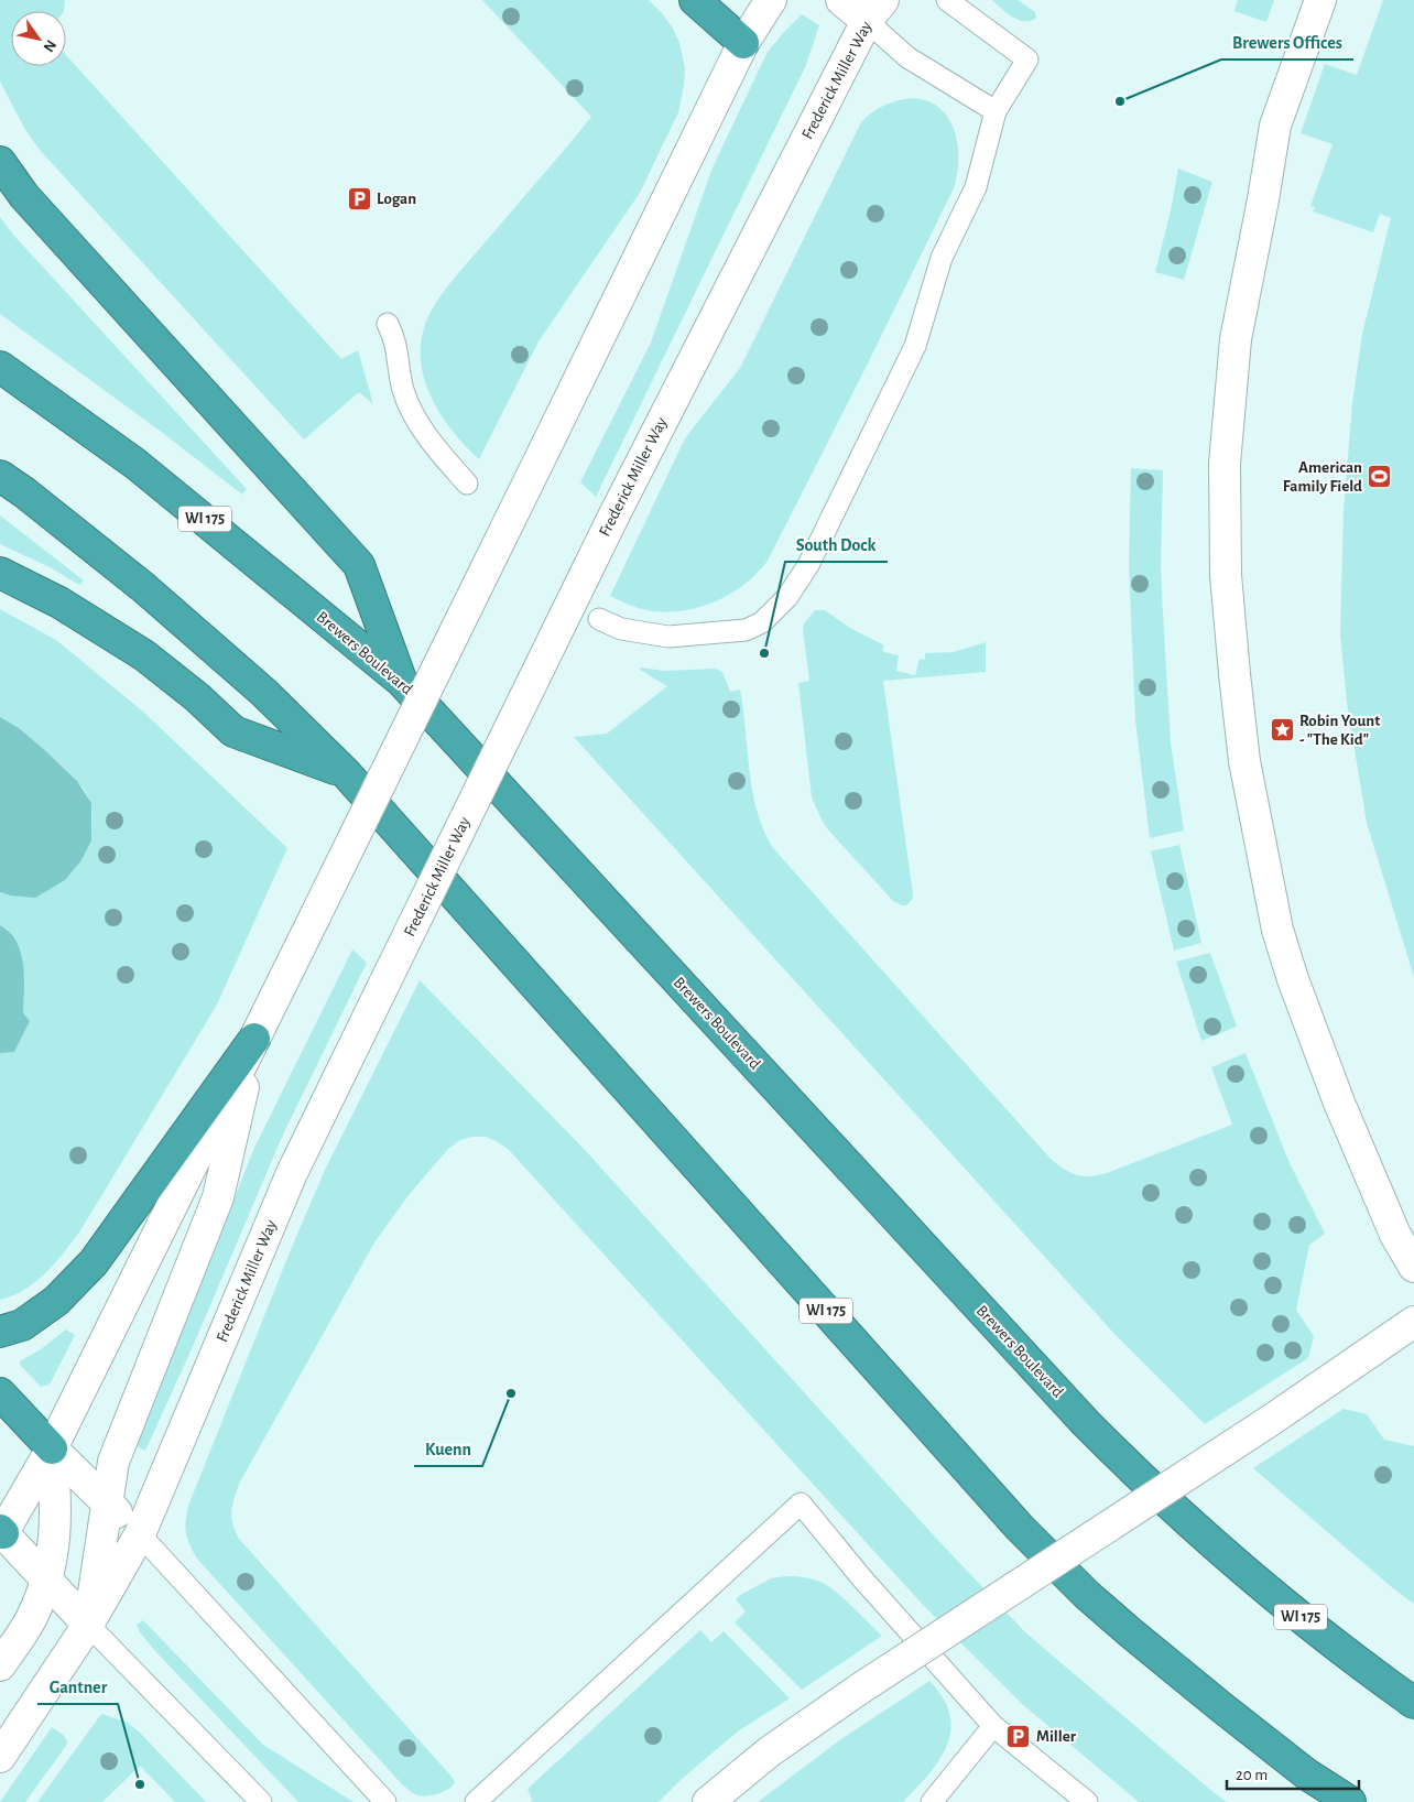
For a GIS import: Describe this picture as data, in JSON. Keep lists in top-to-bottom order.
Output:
{
  "streets": {
    "highway": ["WI 175", "Brewers Boulevard"],
    "street": ["Frederick Miller Way"]
  },
  "places": {
    "other": [
      "Brewers Offices",
      "South Dock",
      "Kuenn",
      "Gantner"
    ],
    "parking": ["Logan", "Miller"],
    "sports": ["American Family Field"],
    "place": ["Robin Yount - \"The Kid\""]
  },
  "scale_bar": "20 m",
  "north": "bottom right"
}
